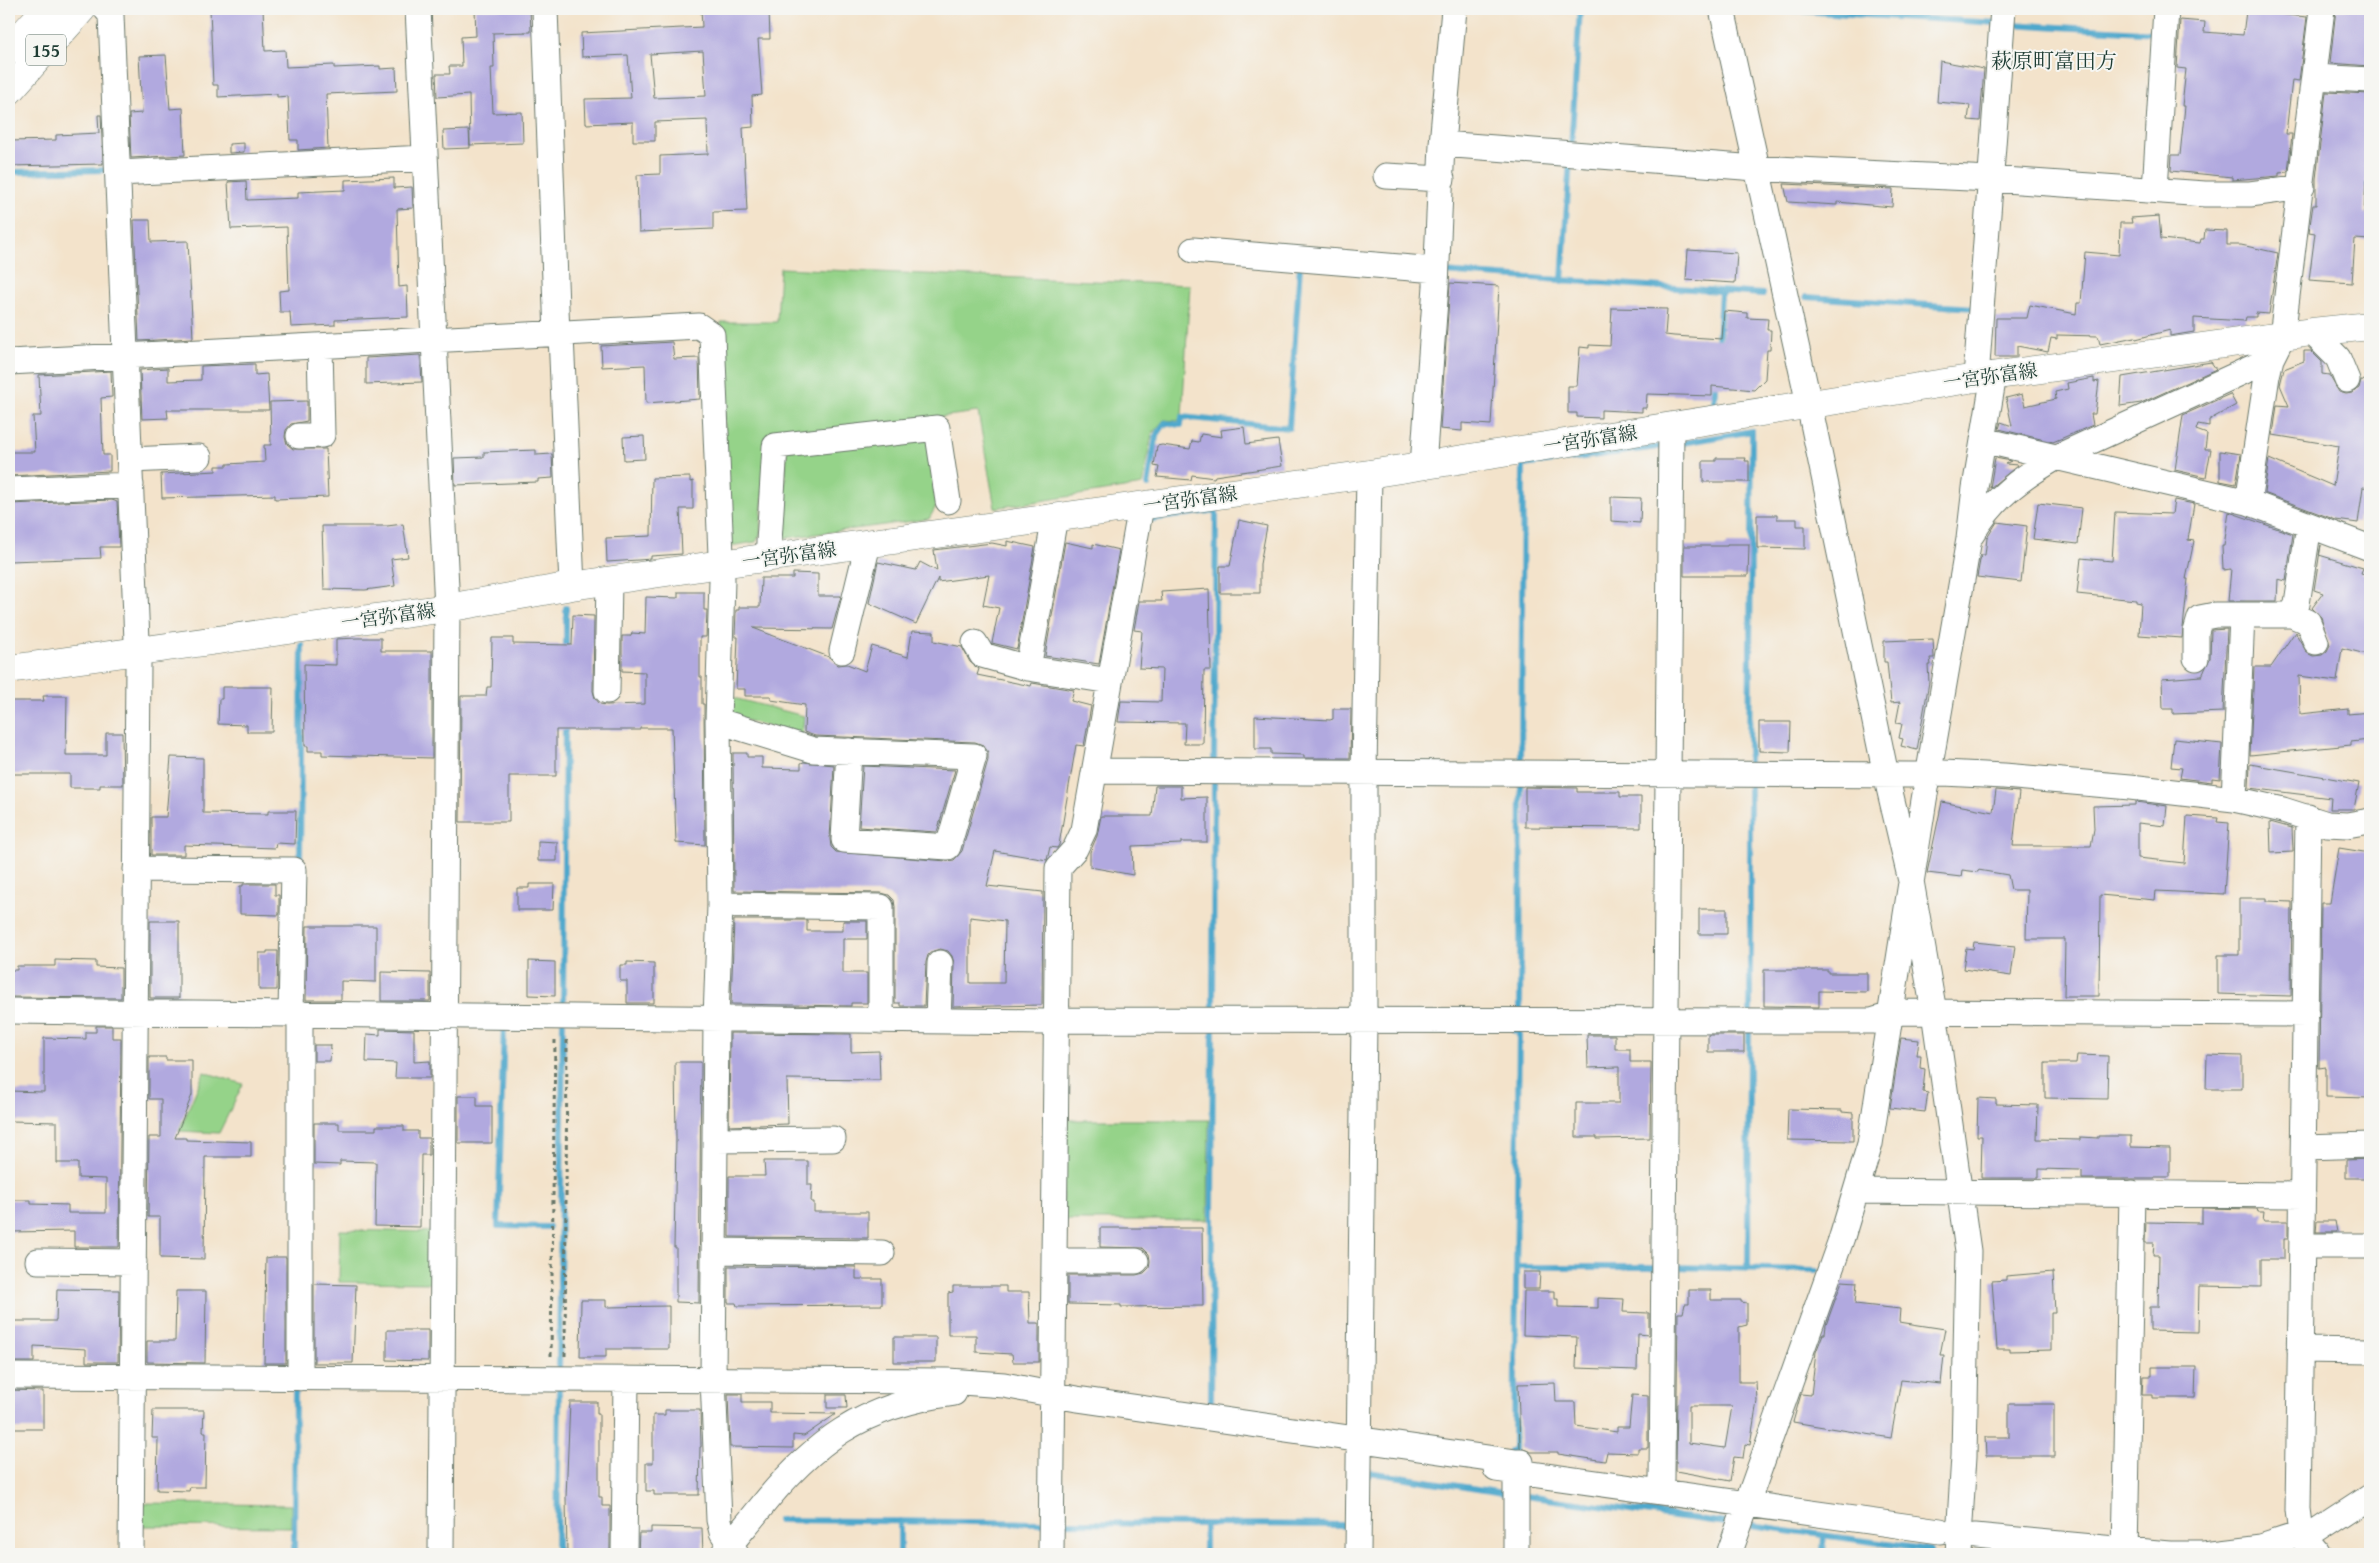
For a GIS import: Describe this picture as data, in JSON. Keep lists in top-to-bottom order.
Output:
{
  "streets": {
    "main road": ["155", "一宮弥富線"]
  },
  "districts": ["萩原町富田方"]
}
